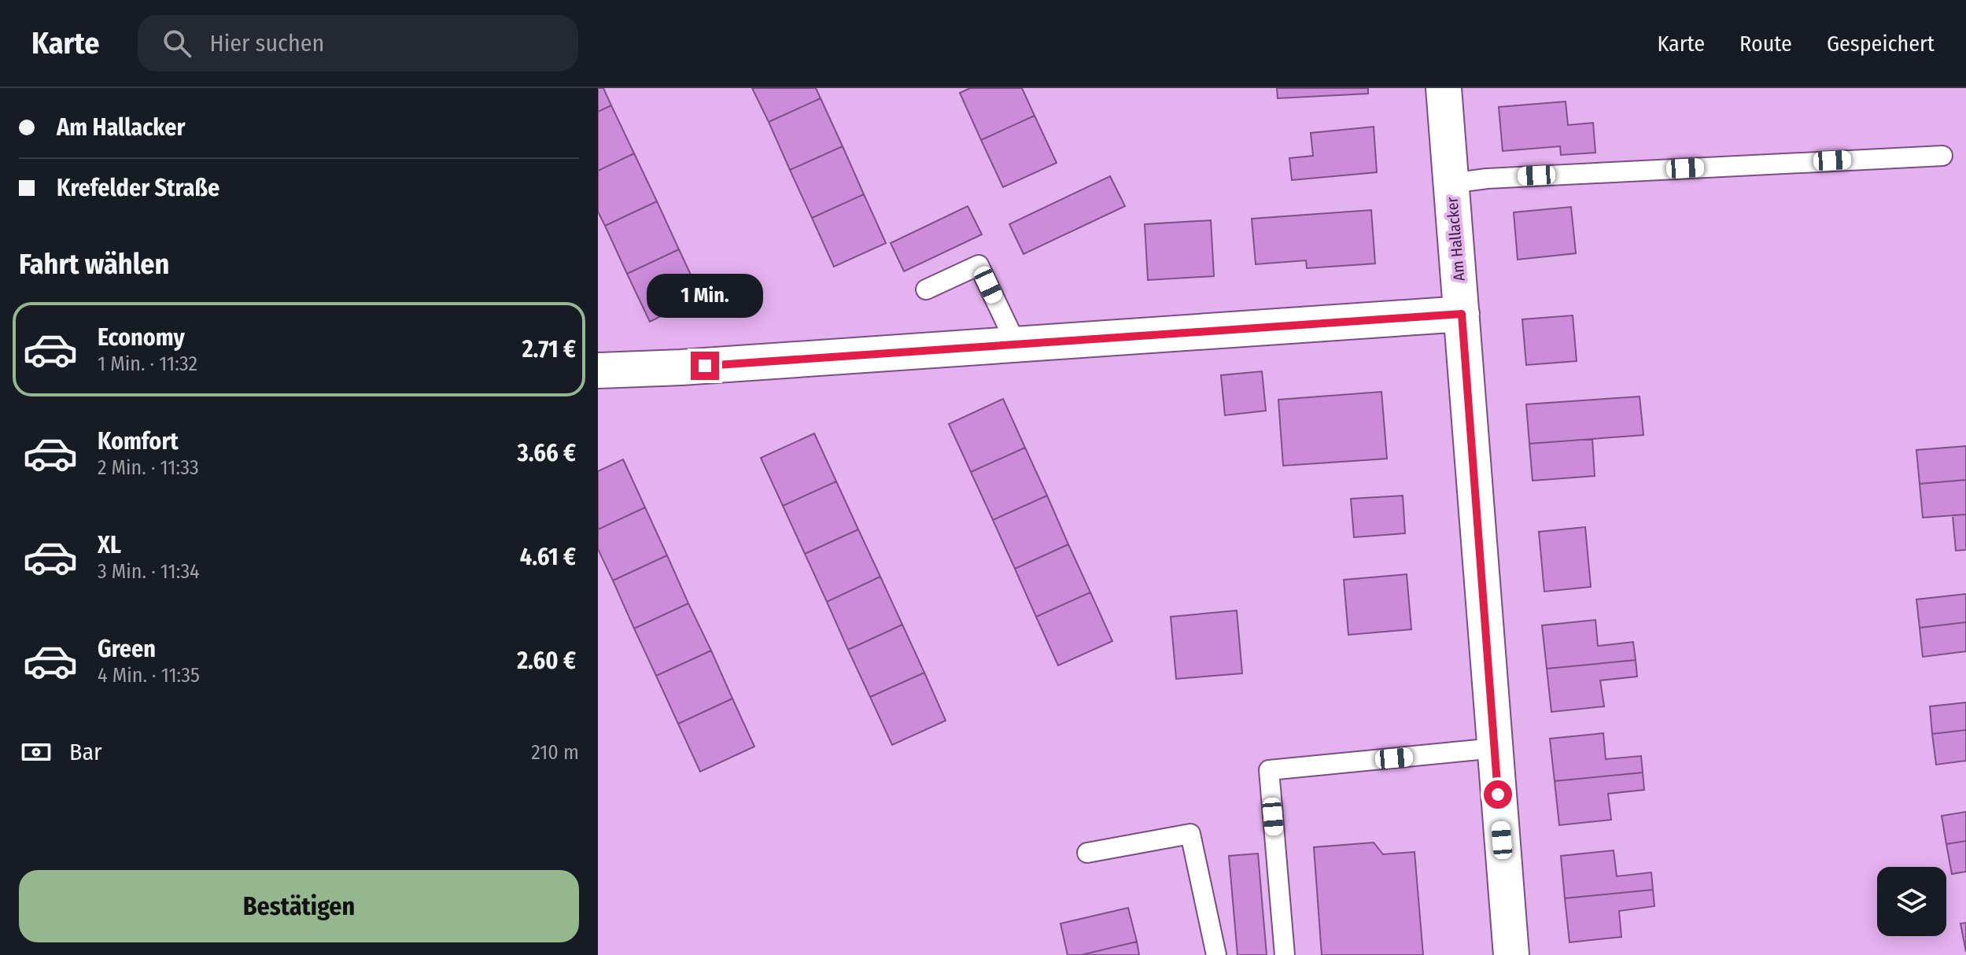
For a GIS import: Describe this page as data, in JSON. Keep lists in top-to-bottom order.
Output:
{
  "streets": {
    "street": ["Am Hallacker"]
  },
  "page": {
    "header": "Karte",
    "search": "Hier suchen",
    "nav": ["Karte", "Route", "Gespeichert"],
    "banner": ["Am Hallacker", "Krefelder Straße"],
    "heading": "Fahrt wählen",
    "bubble": "1 Min.",
    "list": [
      {
        "name": "Economy",
        "note": "1 Min. · 11:32",
        "value": "2.71 €"
      },
      {
        "name": "Komfort",
        "note": "2 Min. · 11:33",
        "value": "3.66 €"
      },
      {
        "name": "XL",
        "note": "3 Min. · 11:34",
        "value": "4.61 €"
      },
      {
        "name": "Green",
        "note": "4 Min. · 11:35",
        "value": "2.60 €"
      }
    ],
    "pay": ["Bar", "210 m"],
    "buttons": "Bestätigen"
  }
}
